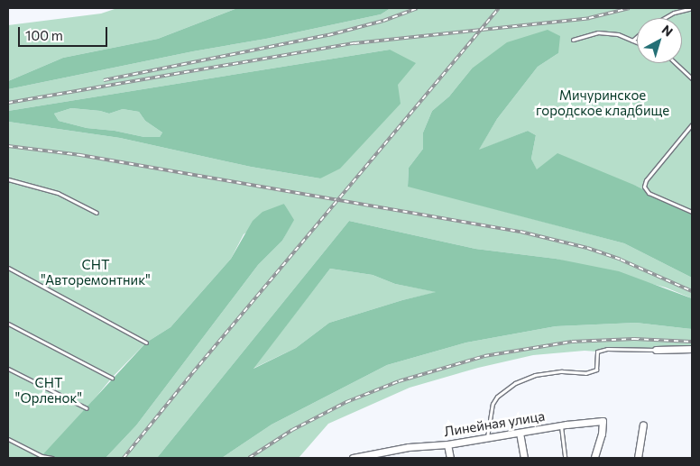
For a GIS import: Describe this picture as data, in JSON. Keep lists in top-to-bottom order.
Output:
{
  "streets": {
    "street": ["Линейная улица"]
  },
  "parks": ["Мичуринское городское кладбище", "СНТ \"Авторемонтник\"", "СНТ \"Орленок\""],
  "scale_bar": "100 m",
  "north": "top right"
}
